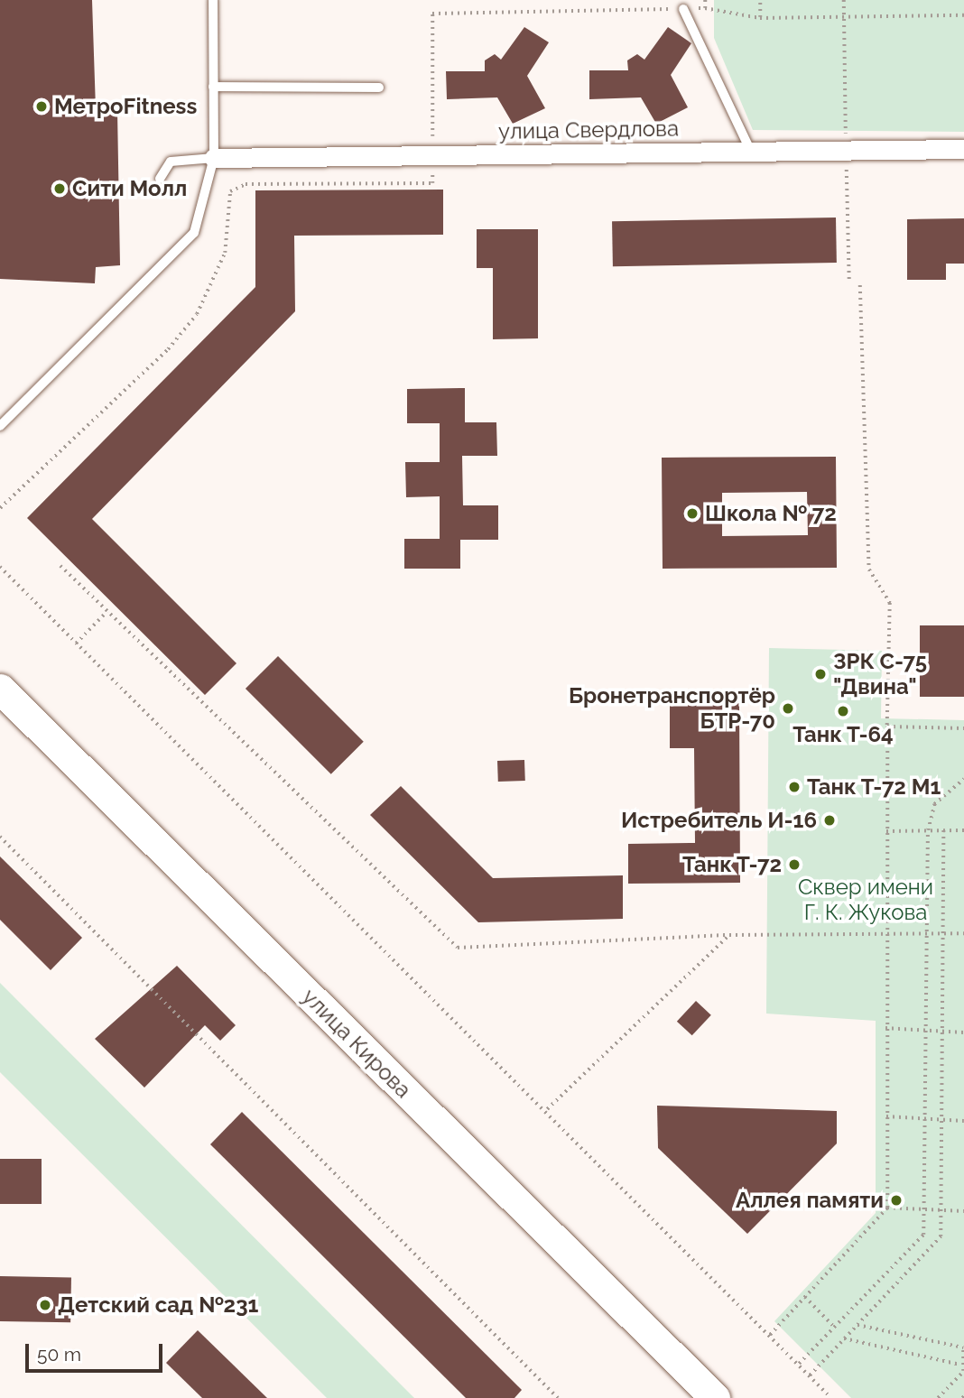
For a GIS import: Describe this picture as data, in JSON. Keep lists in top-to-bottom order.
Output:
{
  "streets": {
    "main road": ["улица Кирова"],
    "street": ["улица Свердлова"]
  },
  "parks": ["Сквер имени Г. К. Жукова"],
  "places": [
    "МетроFitness",
    "Сити Молл",
    "Школа № 72",
    "ЗРК С-75 \"Двина\"",
    "Бронетранспортёр БТР-70",
    "Танк Т-64",
    "Танк Т-72 М1",
    "Истребитель И-16",
    "Танк Т-72",
    "Аллея памяти",
    "Детский сад №231"
  ],
  "scale_bar": "50 m"
}
